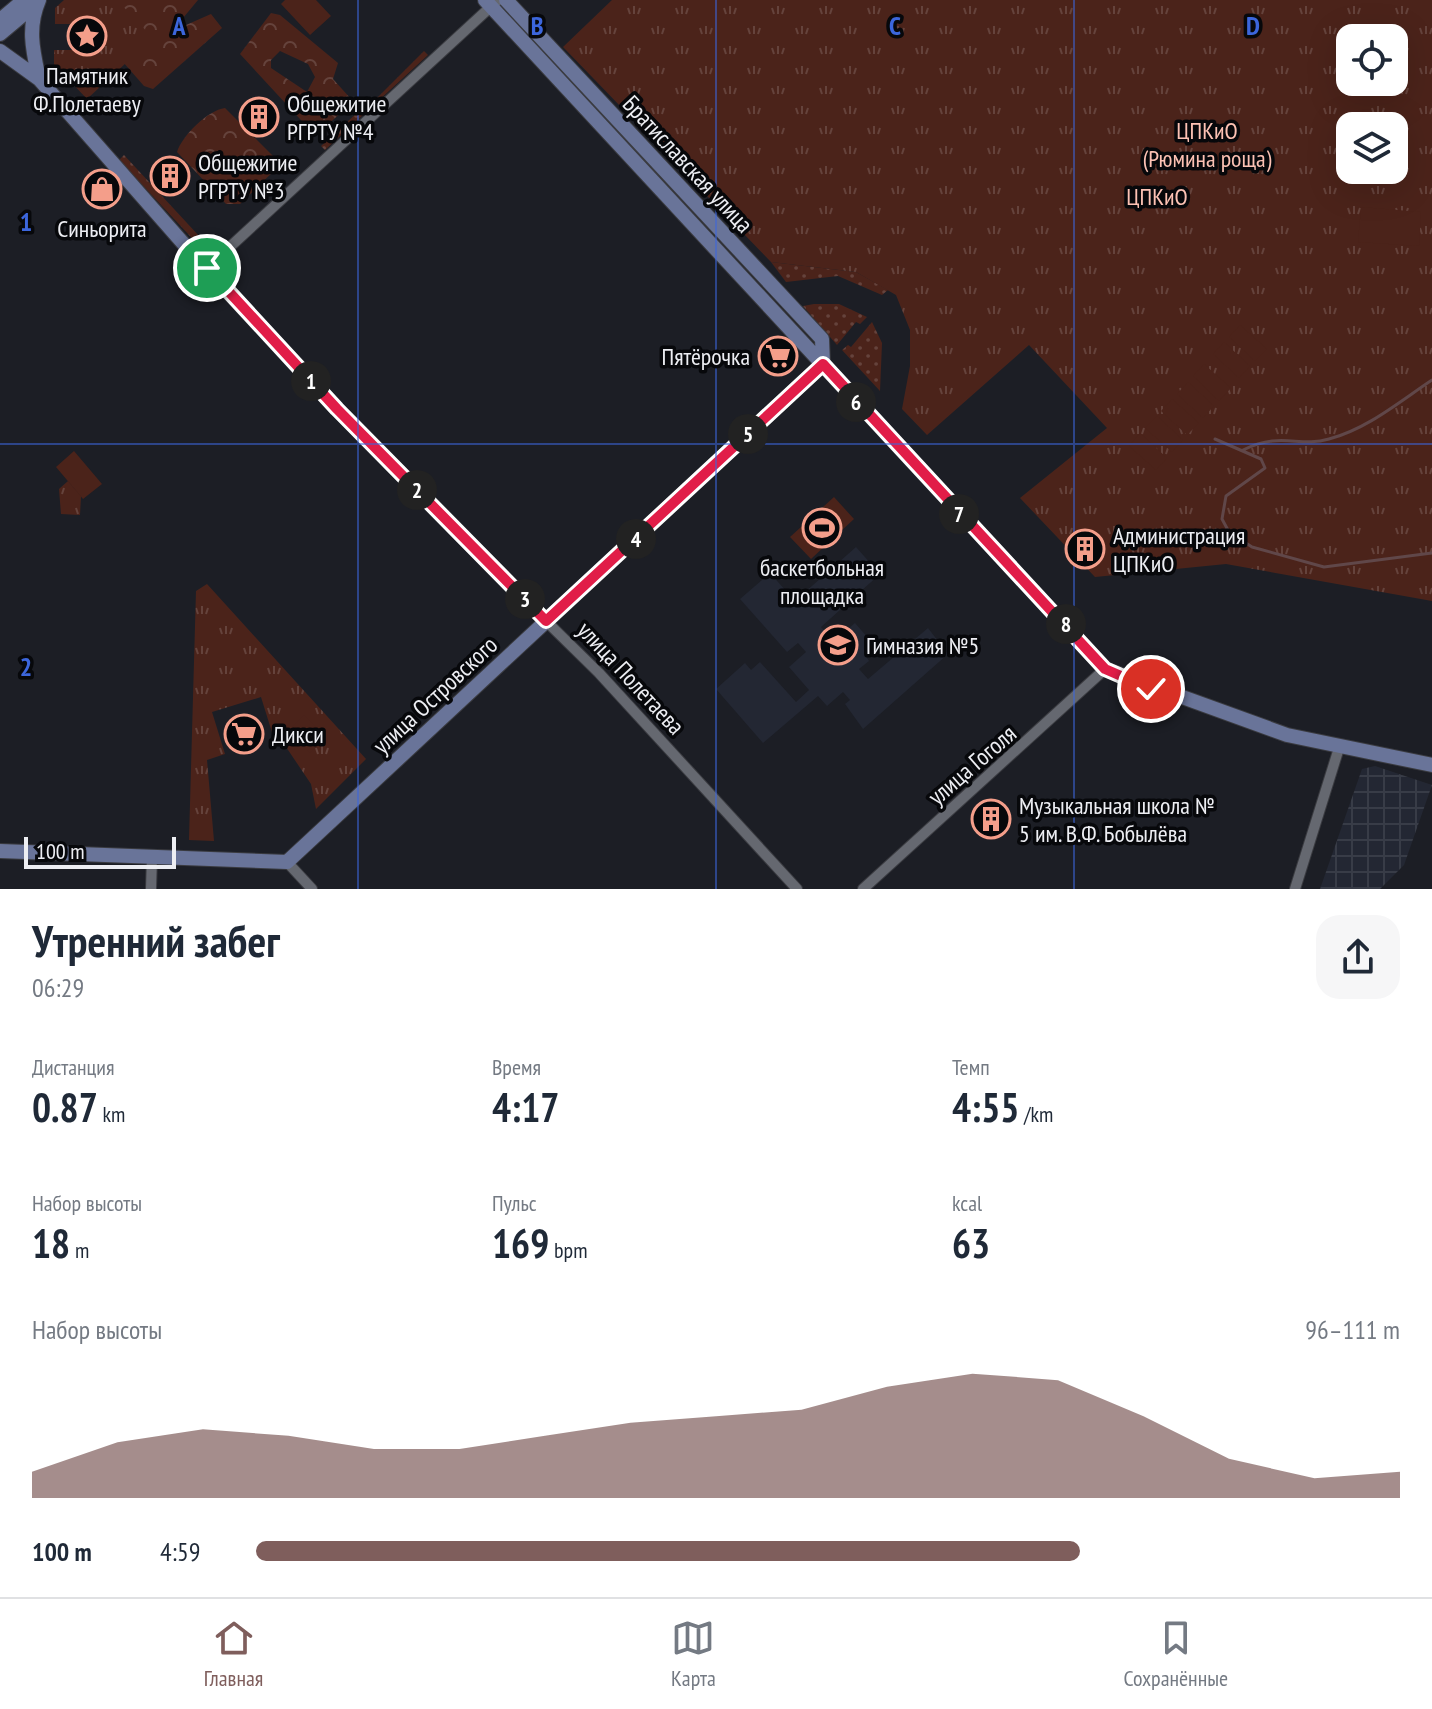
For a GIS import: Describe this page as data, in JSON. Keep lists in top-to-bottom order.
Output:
{
  "streets": {
    "street": [
      "Братиславская улица",
      "улица Полетаева",
      "улица Островского",
      "улица Гоголя"
    ]
  },
  "crossings": [
    ["Братиславская улица", "улица Островского"],
    ["Братиславская улица", "улица Гоголя"],
    ["улица Полетаева", "улица Островского"]
  ],
  "parks": ["ЦПКиО (Рюмина роща)", "ЦПКиО"],
  "places": {
    "place": ["Памятник Ф.Полетаеву"],
    "building": [
      "Общежитие РГРТУ №4",
      "Общежитие РГРТУ №3",
      "Администрация ЦПКиО",
      "Музыкальная школа № 5 им. В.Ф. Бобылёва"
    ],
    "shop": ["Синьорита"],
    "supermarket": ["Пятёрочка", "Дикси"],
    "sports": ["баскетбольная площадка"],
    "school or university": ["Гимназия №5"]
  },
  "scale_bar": "100 m",
  "page": {
    "pins": [
      "1",
      "6",
      "5",
      "2",
      "7",
      "4",
      "3",
      "8"
    ],
    "scale": "100 m",
    "heading": ["Утренний забег", "06:29"],
    "stats": [
      ["Дистанция", "0.87 km"],
      ["Время", "4:17"],
      ["Темп", "4:55 /km"],
      ["Набор высоты", "18 m"],
      ["Пульс", "169 bpm"],
      ["kcal", "63"]
    ],
    "chart": ["Набор высоты", "96–111 m"],
    "list": [
      {
        "name": "100 m",
        "note": "4:59"
      }
    ],
    "tabs": ["Главная", "Карта", "Сохранённые"]
  },
  "grid": {
    "columns": [
      "A",
      "B",
      "C",
      "D"
    ],
    "rows": ["1", "2"]
  }
}
